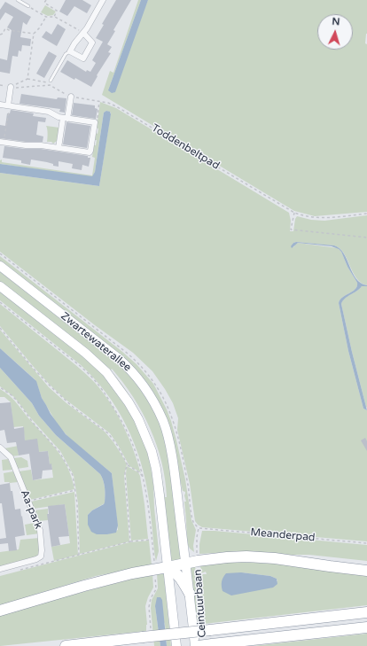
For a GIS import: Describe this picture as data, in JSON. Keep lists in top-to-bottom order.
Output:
{
  "streets": {
    "main road": ["Zwartewaterallee", "Ceintuurbaan"],
    "street": ["Aa-park"],
    "path": ["Toddenbeltpad", "Meanderpad"]
  },
  "crossings": [
    ["Zwartewaterallee", "Meanderpad"],
    ["Zwartewaterallee", "Ceintuurbaan"],
    ["Meanderpad", "Ceintuurbaan"]
  ],
  "north": "top"
}
